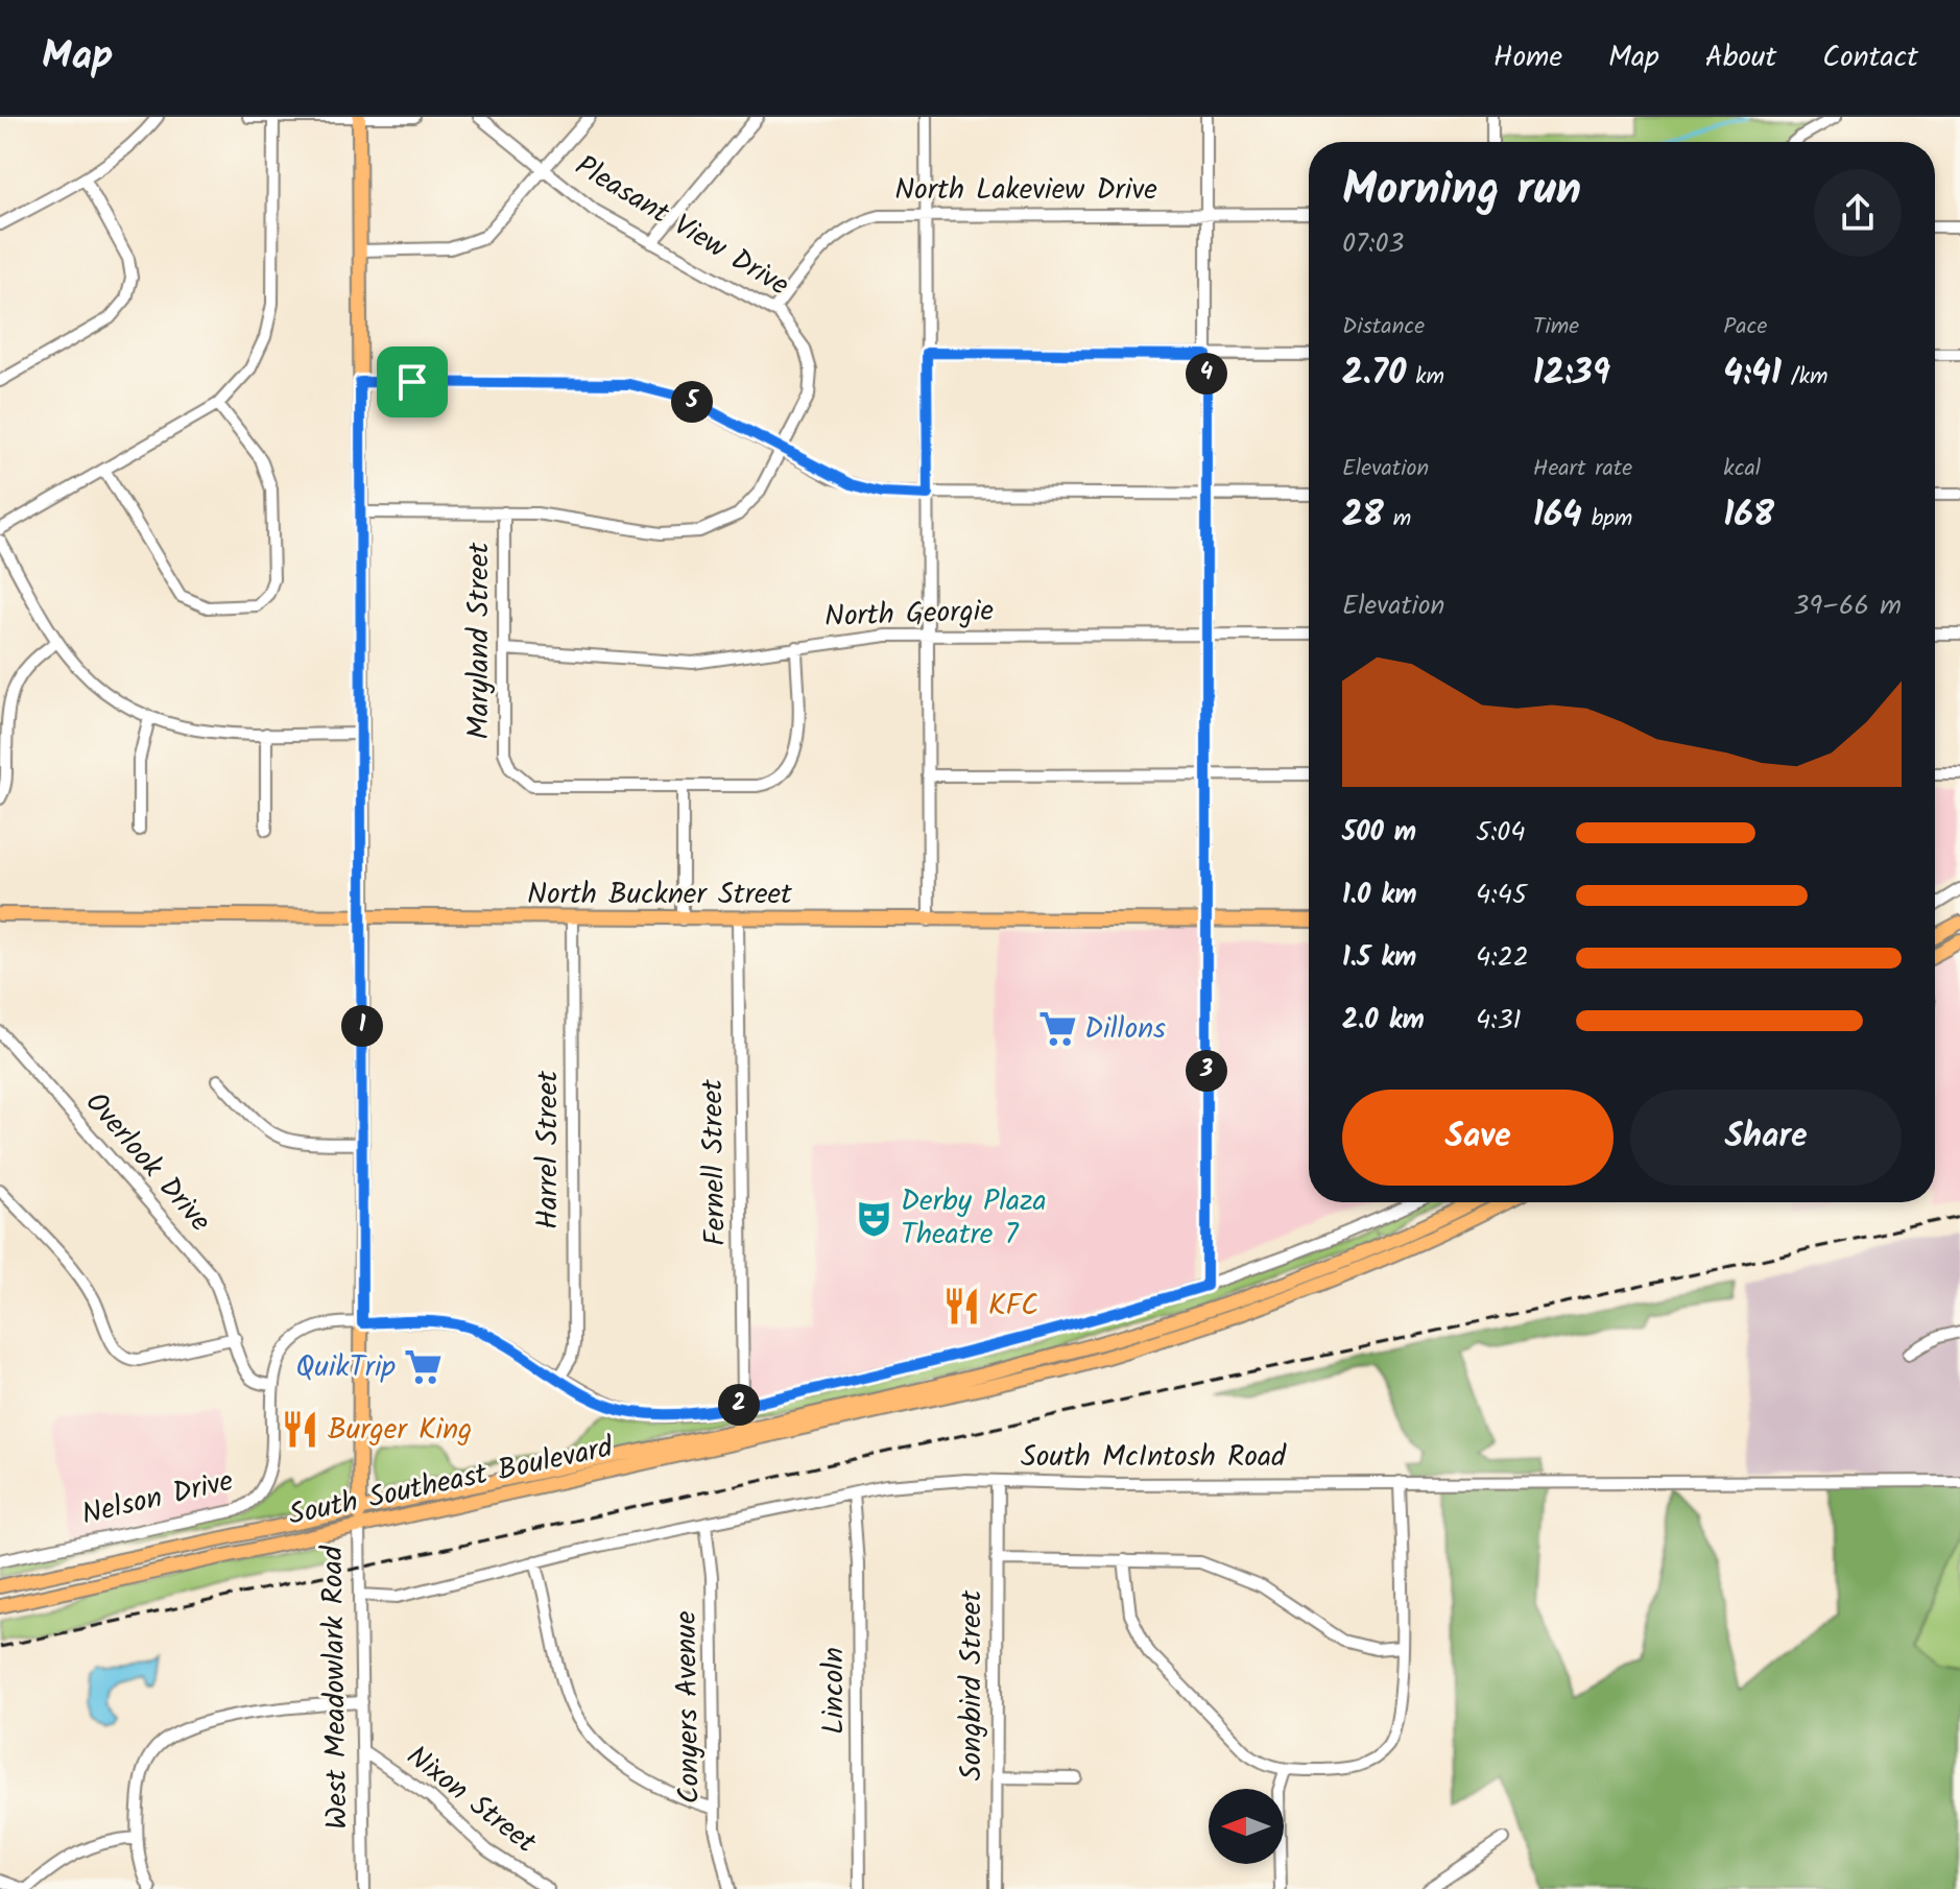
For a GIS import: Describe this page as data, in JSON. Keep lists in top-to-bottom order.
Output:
{
  "streets": {
    "main road": ["North Buckner Street", "South Southeast Boulevard", "West Meadowlark Road"],
    "street": [
      "North Lakeview Drive",
      "Pleasant View Drive",
      "North Georgie",
      "Maryland Street",
      "Harrel Street",
      "Overlook Drive",
      "Fernell Street",
      "South McIntosh Road",
      "Nelson Drive",
      "Songbird Street",
      "Lincoln",
      "Conyers Avenue",
      "Nixon Street"
    ]
  },
  "crossings": [
    ["North Lakeview Drive", "Pleasant View Drive"],
    ["Pleasant View Drive", "Maryland Street"],
    ["Pleasant View Drive", "West Meadowlark Road"],
    ["North Georgie", "Maryland Street"],
    ["North Buckner Street", "Harrel Street"],
    ["North Buckner Street", "Fernell Street"],
    ["North Buckner Street", "West Meadowlark Road"],
    ["Harrel Street", "Nelson Drive"],
    ["Overlook Drive", "Nelson Drive"],
    ["Fernell Street", "Nelson Drive"],
    ["South McIntosh Road", "Songbird Street"],
    ["South McIntosh Road", "West Meadowlark Road"],
    ["South McIntosh Road", "Lincoln"],
    ["South McIntosh Road", "Conyers Avenue"],
    ["South Southeast Boulevard", "West Meadowlark Road"],
    ["Nelson Drive", "West Meadowlark Road"],
    ["West Meadowlark Road", "Nixon Street"]
  ],
  "places": {
    "supermarket": ["Dillons", "QuikTrip"],
    "theatre": ["Derby Plaza Theatre 7"],
    "restaurant": ["KFC", "Burger King"]
  },
  "north": "left",
  "page": {
    "header": "Map",
    "nav": [
      "Home",
      "Map",
      "About",
      "Contact"
    ],
    "heading": ["Morning run", "07:03"],
    "stats": [
      ["Distance", "2.70 km"],
      ["Time", "12:39"],
      ["Pace", "4:41 /km"],
      ["Elevation", "28 m"],
      ["Heart rate", "164 bpm"],
      ["kcal", "168"]
    ],
    "pins": [
      "4",
      "5",
      "1",
      "3",
      "2"
    ],
    "chart": ["Elevation", "39–66 m"],
    "list": [
      {
        "name": "500 m",
        "note": "5:04"
      },
      {
        "name": "1.0 km",
        "note": "4:45"
      },
      {
        "name": "1.5 km",
        "note": "4:22"
      },
      {
        "name": "2.0 km",
        "note": "4:31"
      }
    ],
    "buttons": ["Save", "Share"]
  }
}
